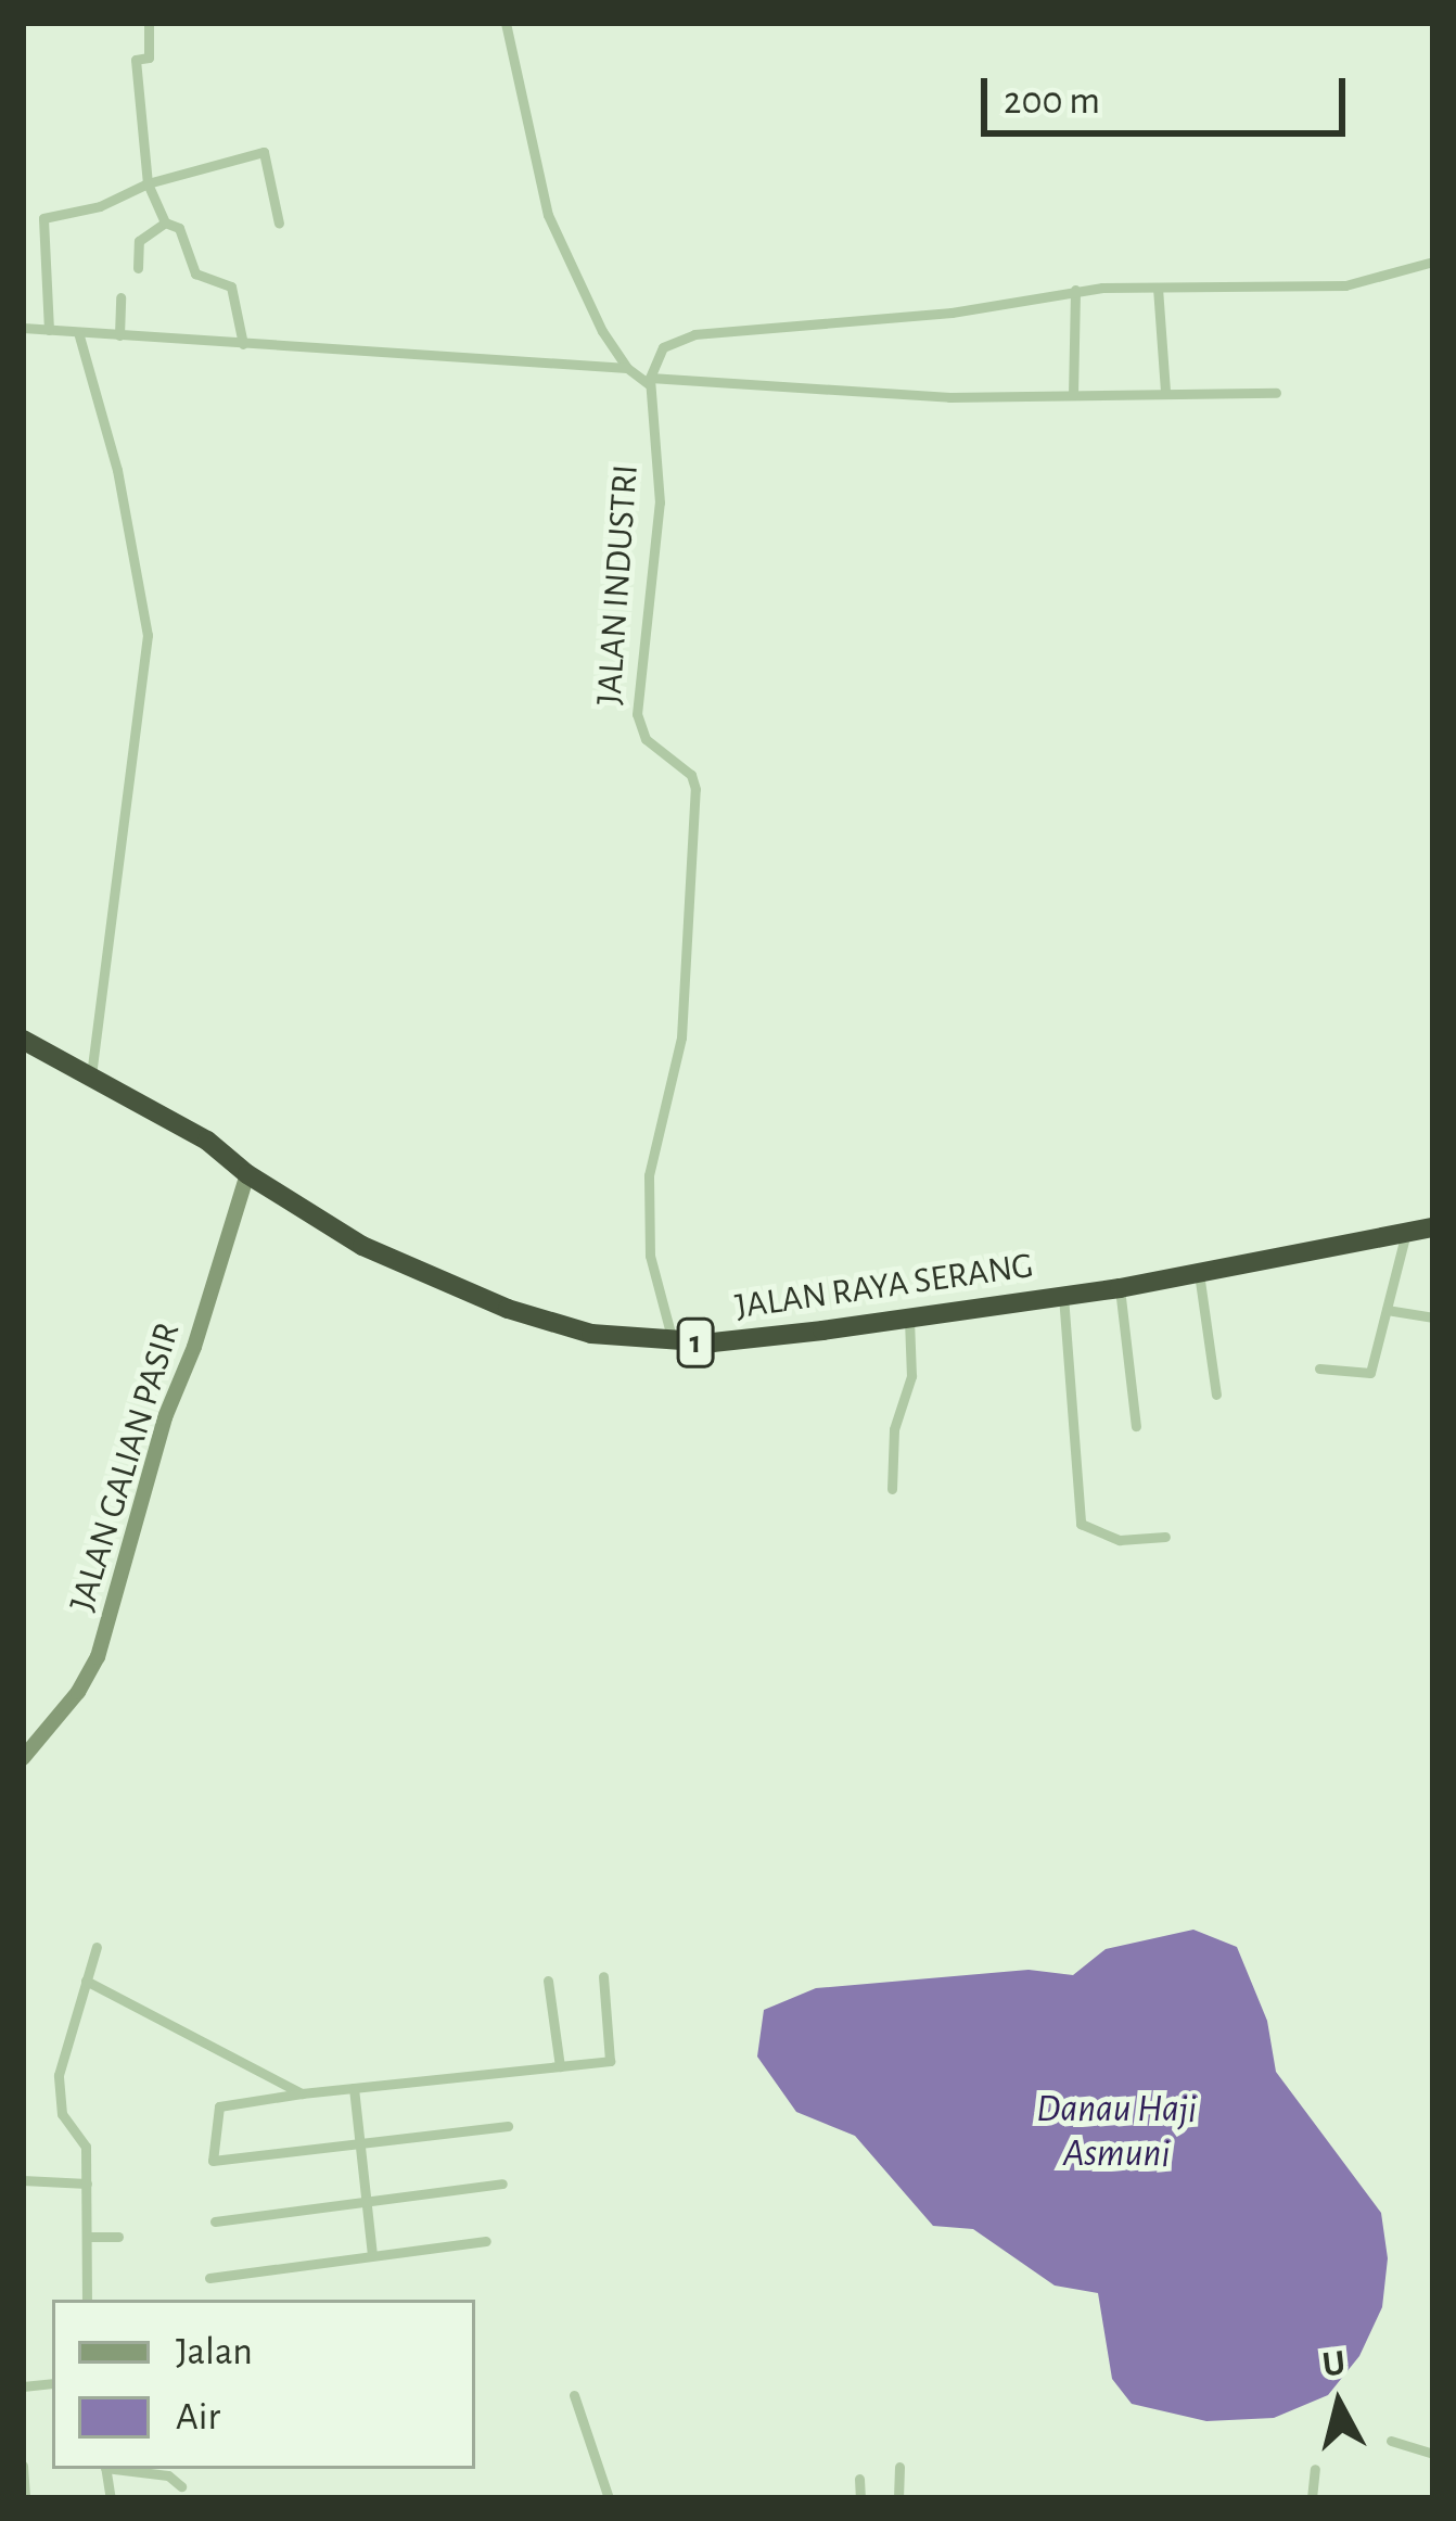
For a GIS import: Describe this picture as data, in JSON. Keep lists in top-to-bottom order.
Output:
{
  "streets": {
    "highway": ["JALAN RAYA SERANG", "1"],
    "street": ["JALAN INDUSTRI", "JALAN GALIAN PASIR"]
  },
  "crossings": [
    ["JALAN INDUSTRI", "JALAN RAYA SERANG"],
    ["JALAN RAYA SERANG", "JALAN GALIAN PASIR"]
  ],
  "water": ["Danau Haji Asmuni"],
  "legend": ["Jalan", "Air"],
  "scale_bar": "200 m",
  "north": "top"
}
